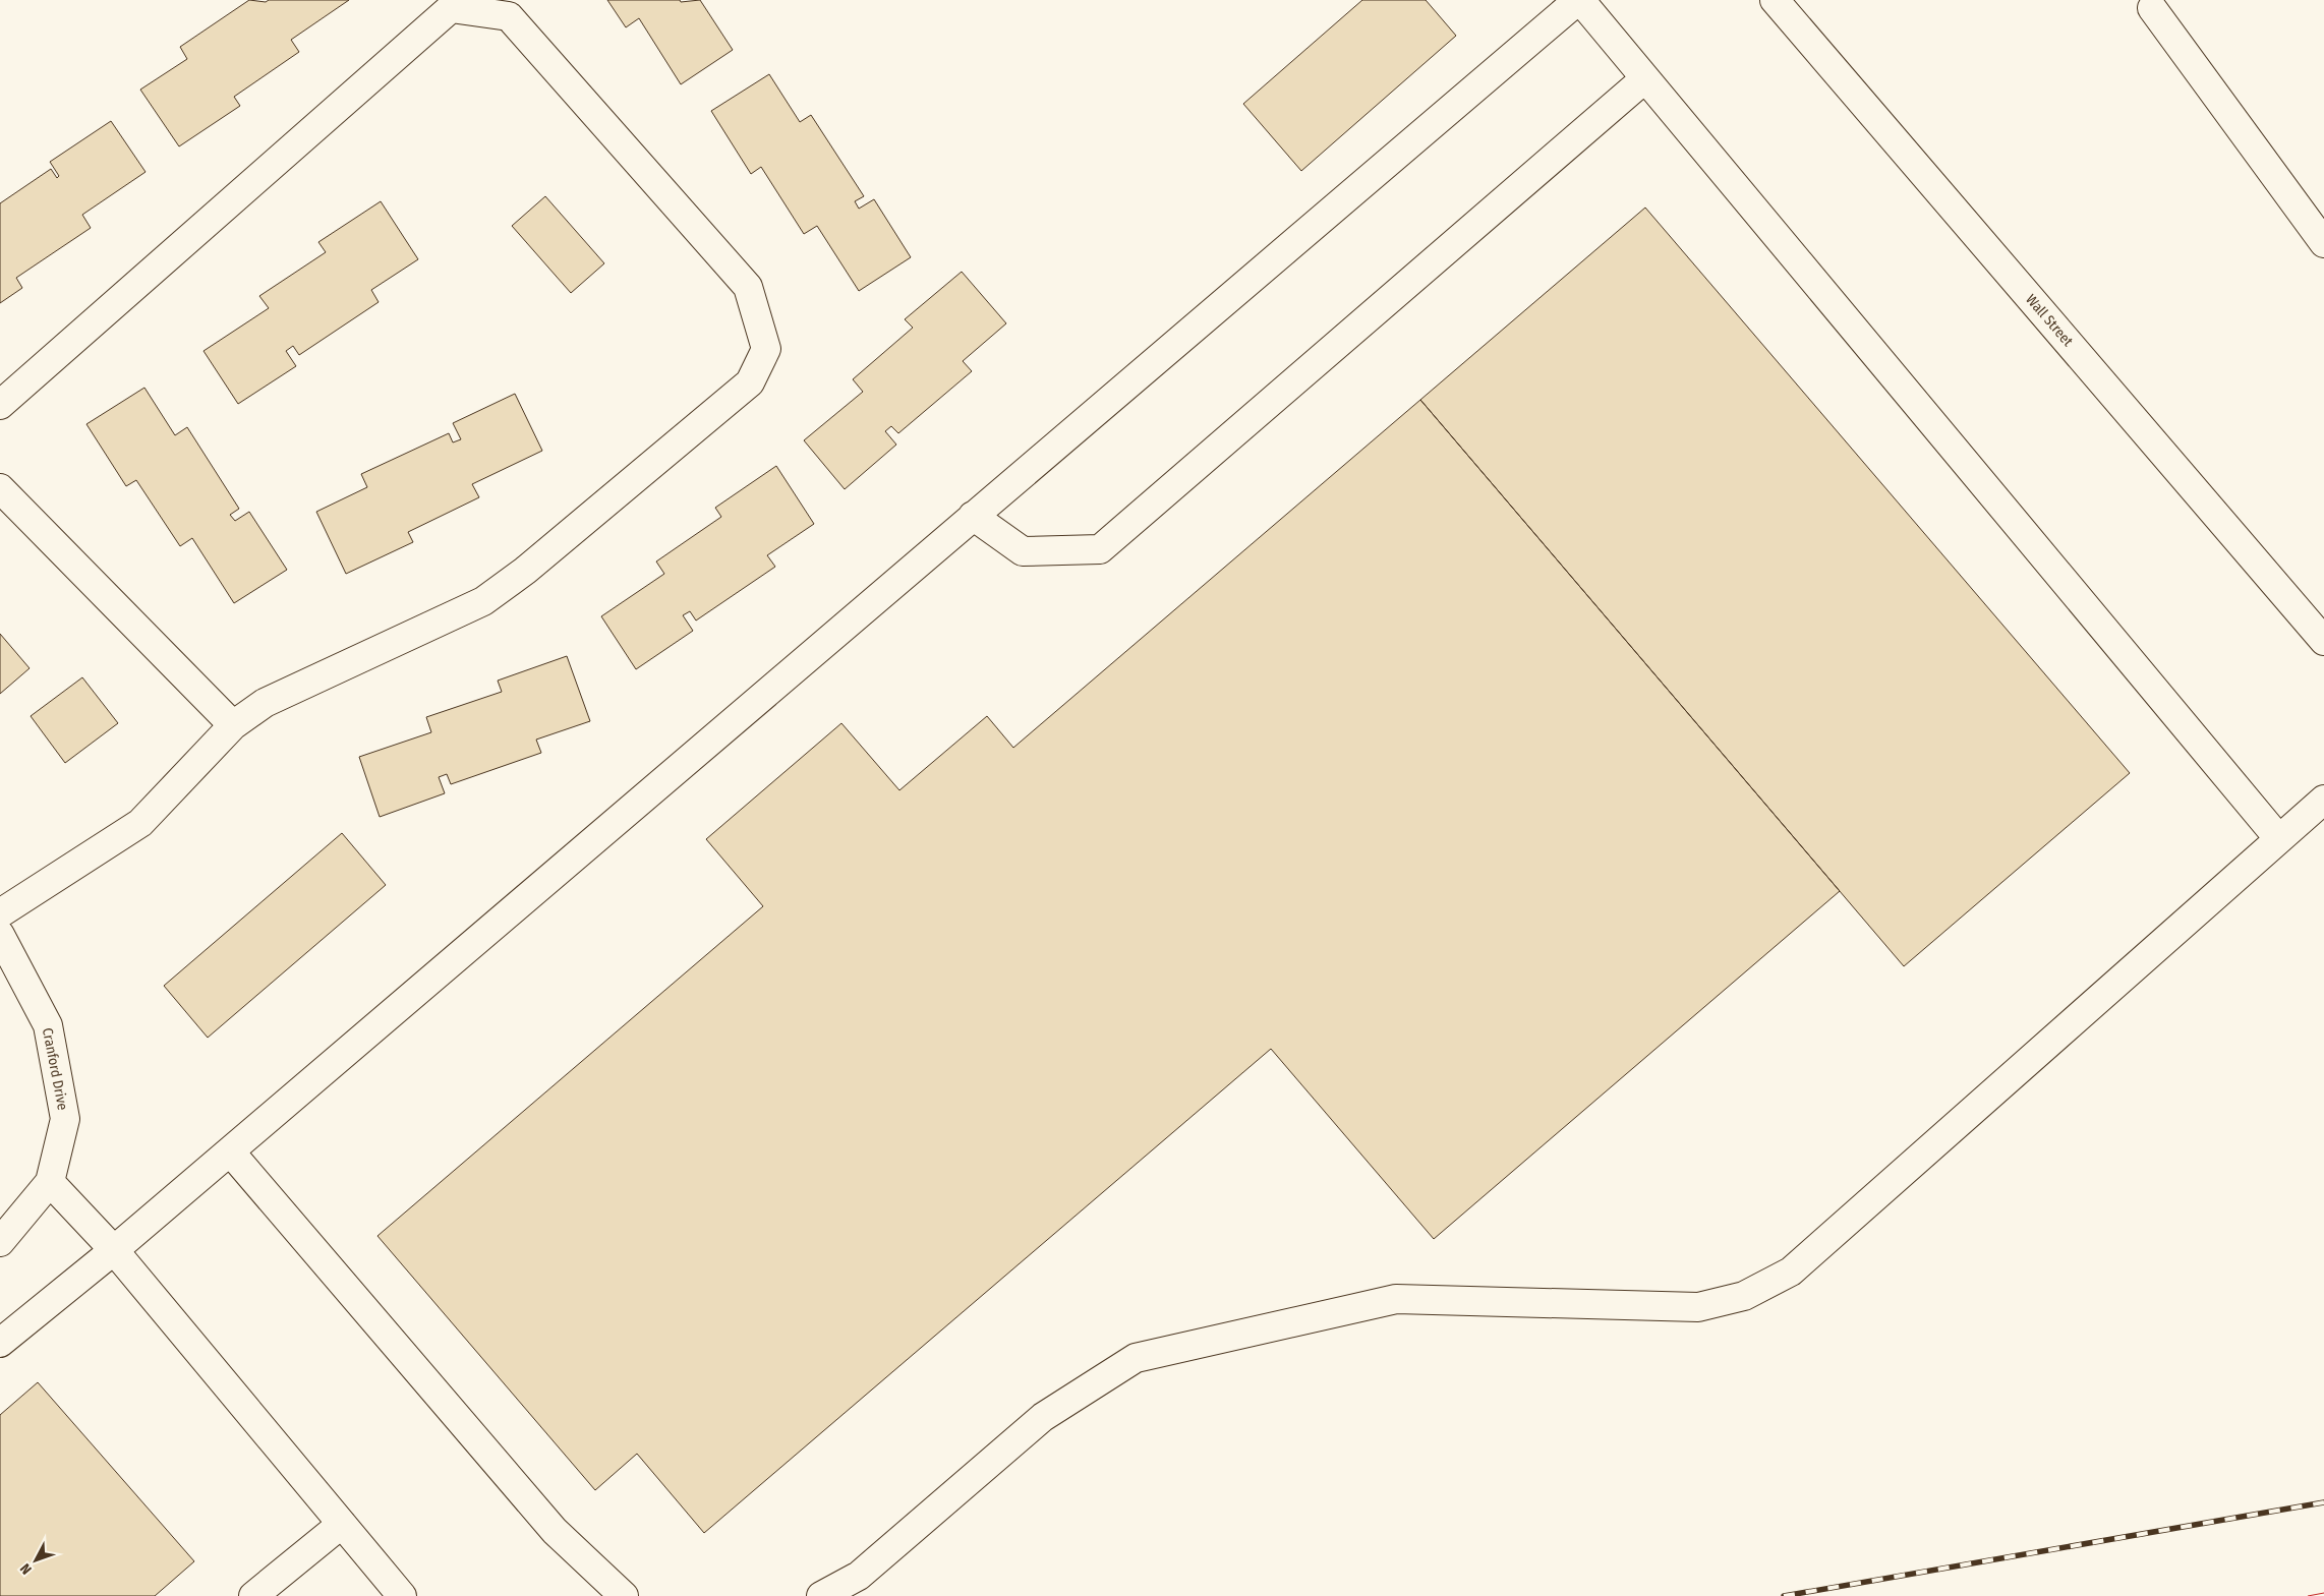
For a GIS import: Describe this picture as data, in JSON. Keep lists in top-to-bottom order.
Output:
{
  "streets": {
    "street": ["Wall Street", "Cranford Drive"]
  },
  "north": "bottom left"
}
